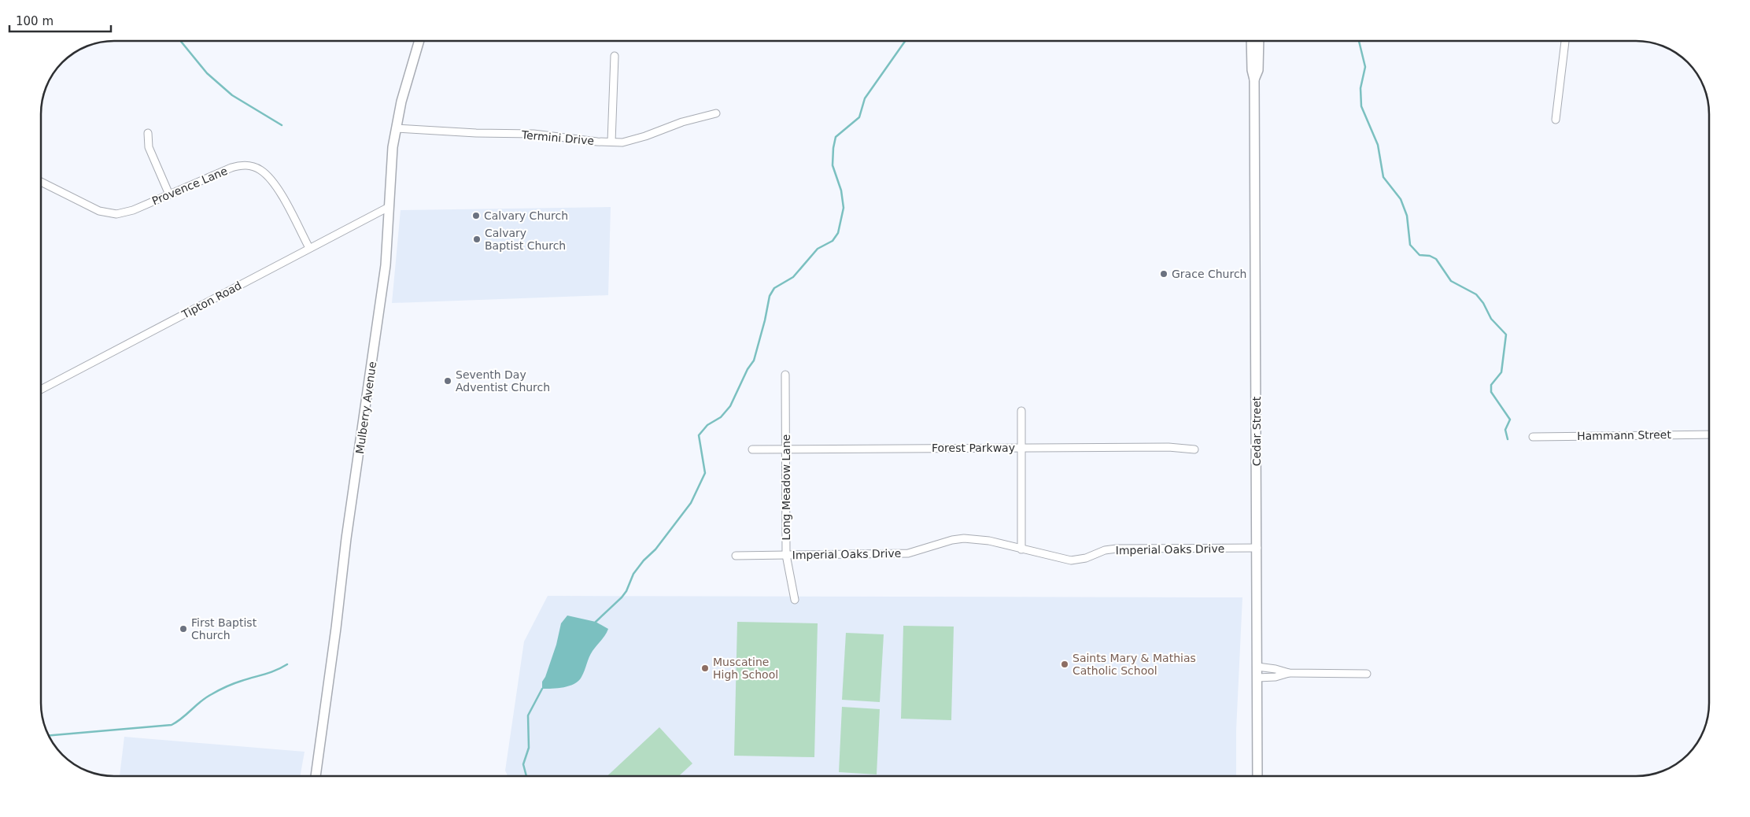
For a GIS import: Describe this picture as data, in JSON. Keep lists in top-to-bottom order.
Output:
{
  "streets": {
    "main road": ["Mulberry Avenue", "Cedar Street"],
    "street": [
      "Termini Drive",
      "Provence Lane",
      "Tipton Road",
      "Hammann Street",
      "Forest Parkway",
      "Long Meadow Lane",
      "Imperial Oaks Drive"
    ]
  },
  "crossings": [
    ["Termini Drive", "Mulberry Avenue"],
    ["Provence Lane", "Tipton Road"],
    ["Tipton Road", "Mulberry Avenue"],
    ["Cedar Street", "Imperial Oaks Drive"],
    ["Forest Parkway", "Long Meadow Lane"],
    ["Long Meadow Lane", "Imperial Oaks Drive"]
  ],
  "places": [
    "Calvary Church",
    "Calvary Baptist Church",
    "Grace Church",
    "Seventh Day Adventist Church",
    "First Baptist Church",
    "Saints Mary & Mathias Catholic School",
    "Muscatine High School"
  ],
  "scale_bar": "100 m"
}
